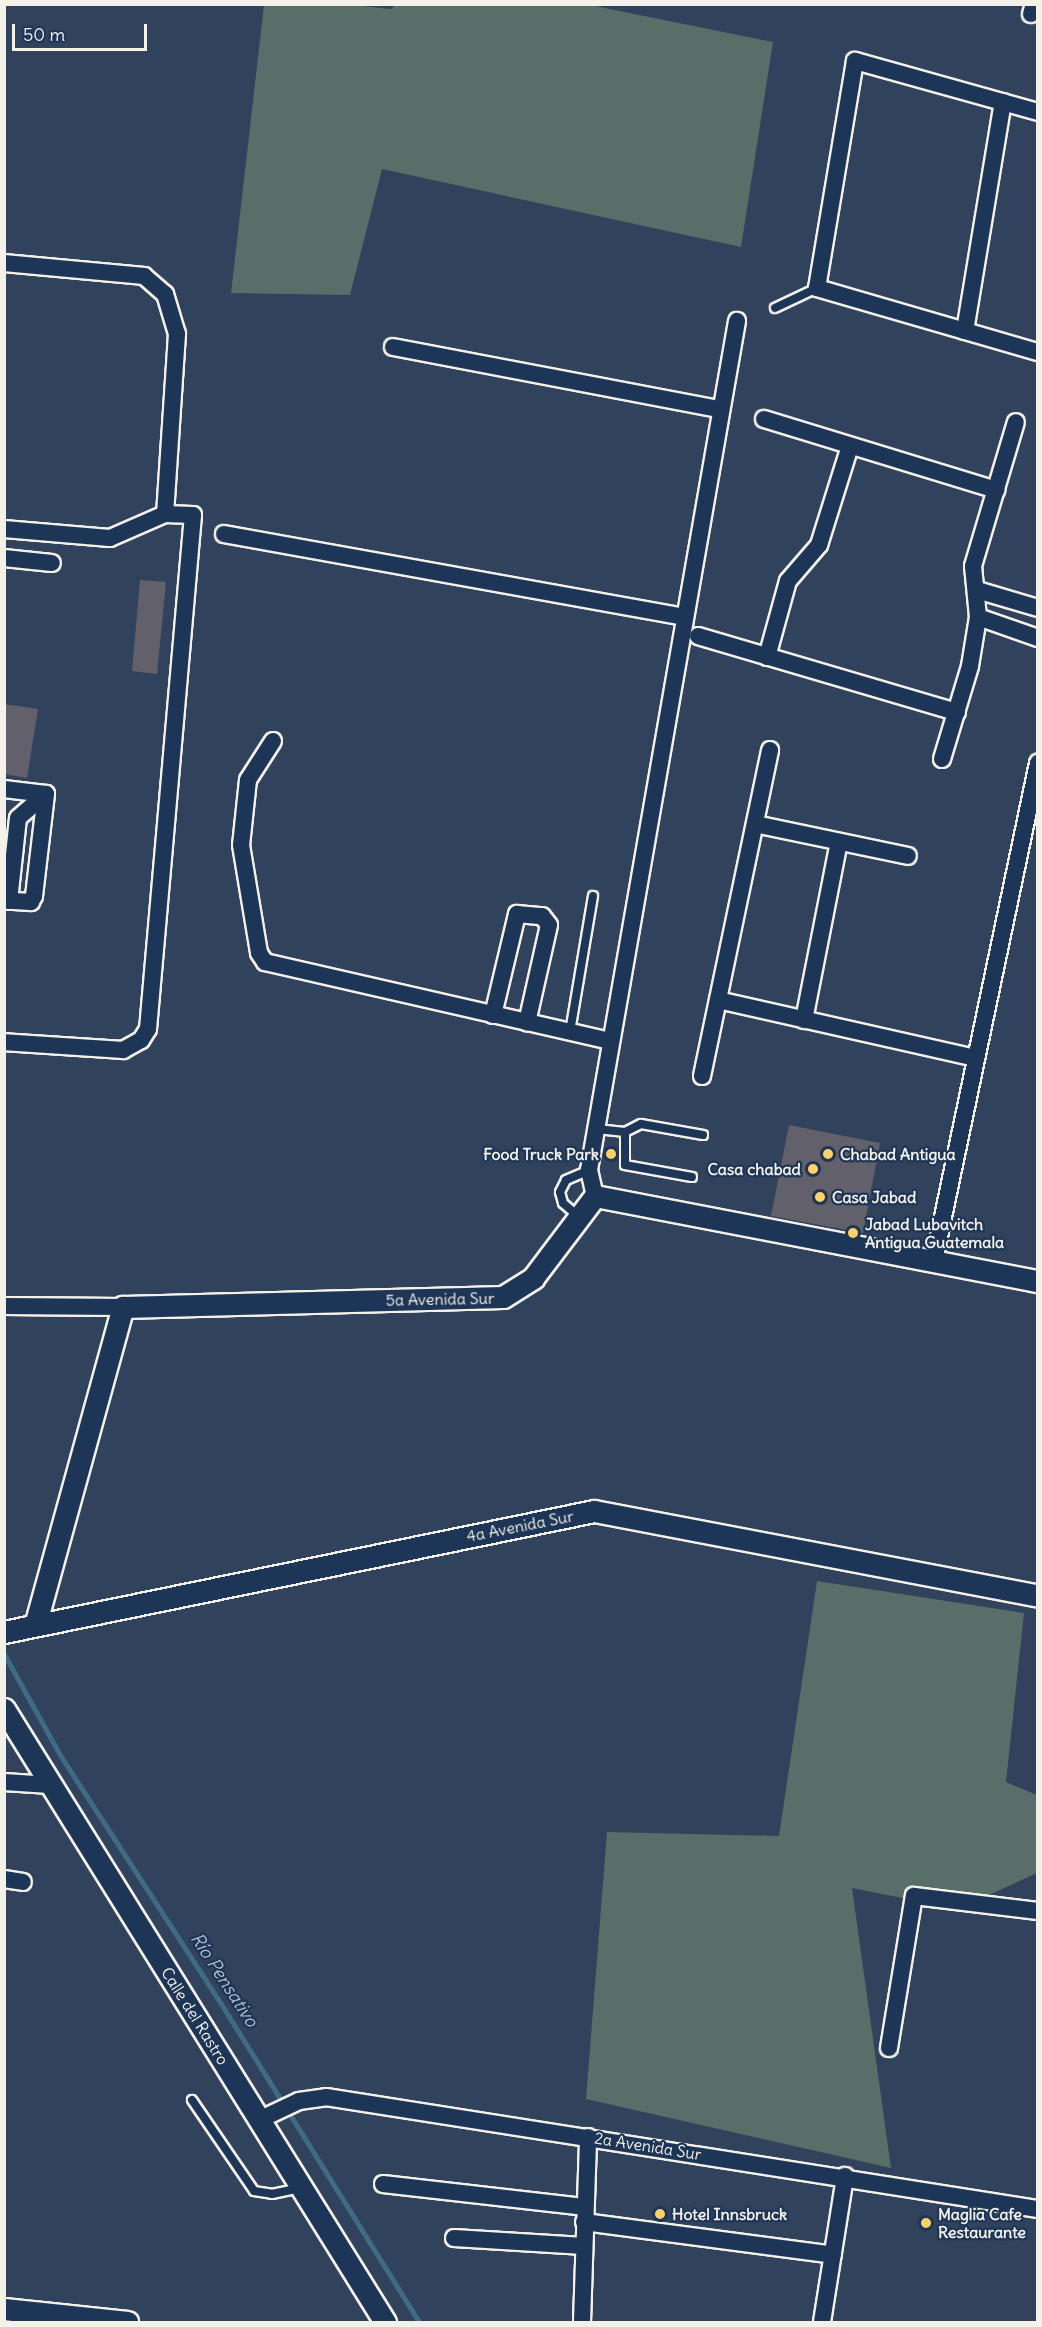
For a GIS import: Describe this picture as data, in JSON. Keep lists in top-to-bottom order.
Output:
{
  "streets": {
    "street": [
      "5a Avenida Sur",
      "4a Avenida Sur",
      "Calle del Rastro",
      "2a Avenida Sur"
    ]
  },
  "crossings": [
    ["Calle del Rastro", "2a Avenida Sur"]
  ],
  "water": ["Río Pensativo"],
  "places": [
    "Food Truck Park",
    "Chabad Antigua",
    "Casa chabad",
    "Casa Jabad",
    "Jabad Lubavitch Antigua Guatemala",
    "Hotel Innsbruck",
    "Maglia Cafe Restaurante"
  ],
  "scale_bar": "50 m"
}
